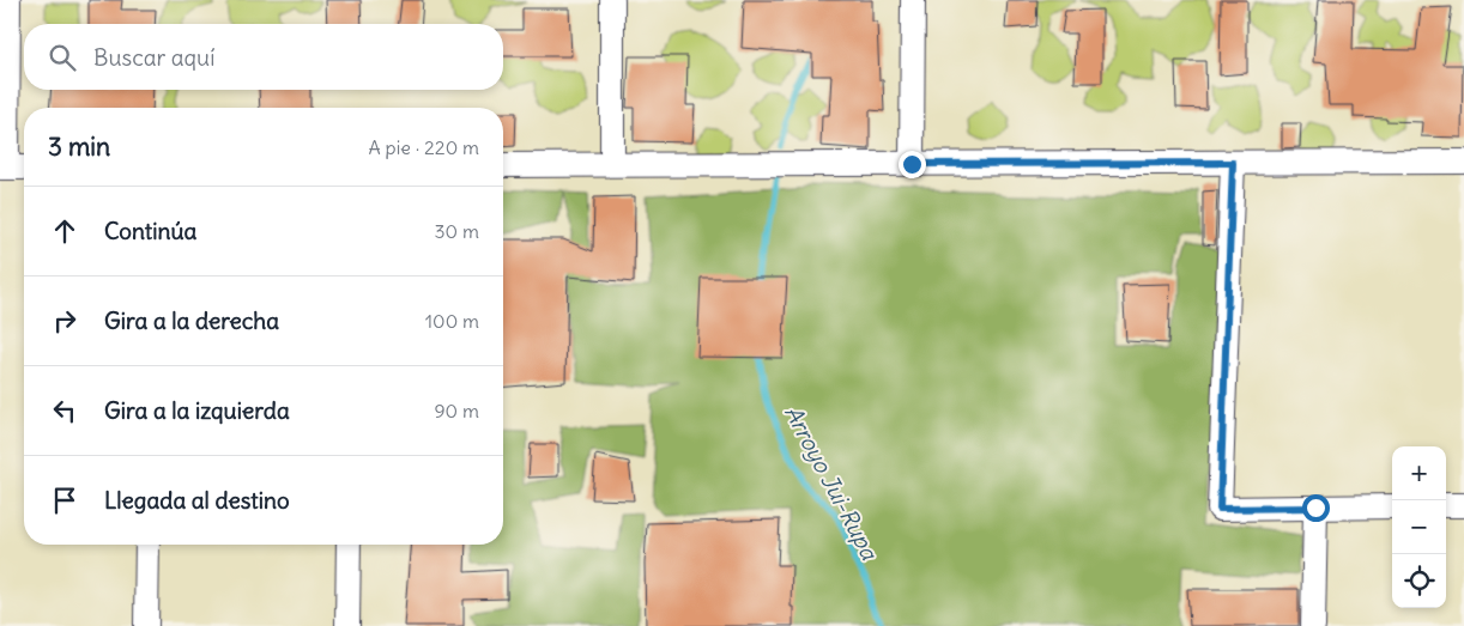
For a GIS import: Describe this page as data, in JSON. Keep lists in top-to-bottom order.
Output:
{
  "water": ["Arroyo Jui-Rupa"],
  "page": {
    "search": "Buscar aquí",
    "heading": ["3 min", "A pie · 220 m"],
    "list": [
      ["Continúa", "30 m"],
      ["Gira a la derecha", "100 m"],
      ["Gira a la izquierda", "90 m"],
      "Llegada al destino"
    ],
    "map_buttons": ["+", "−"]
  }
}
